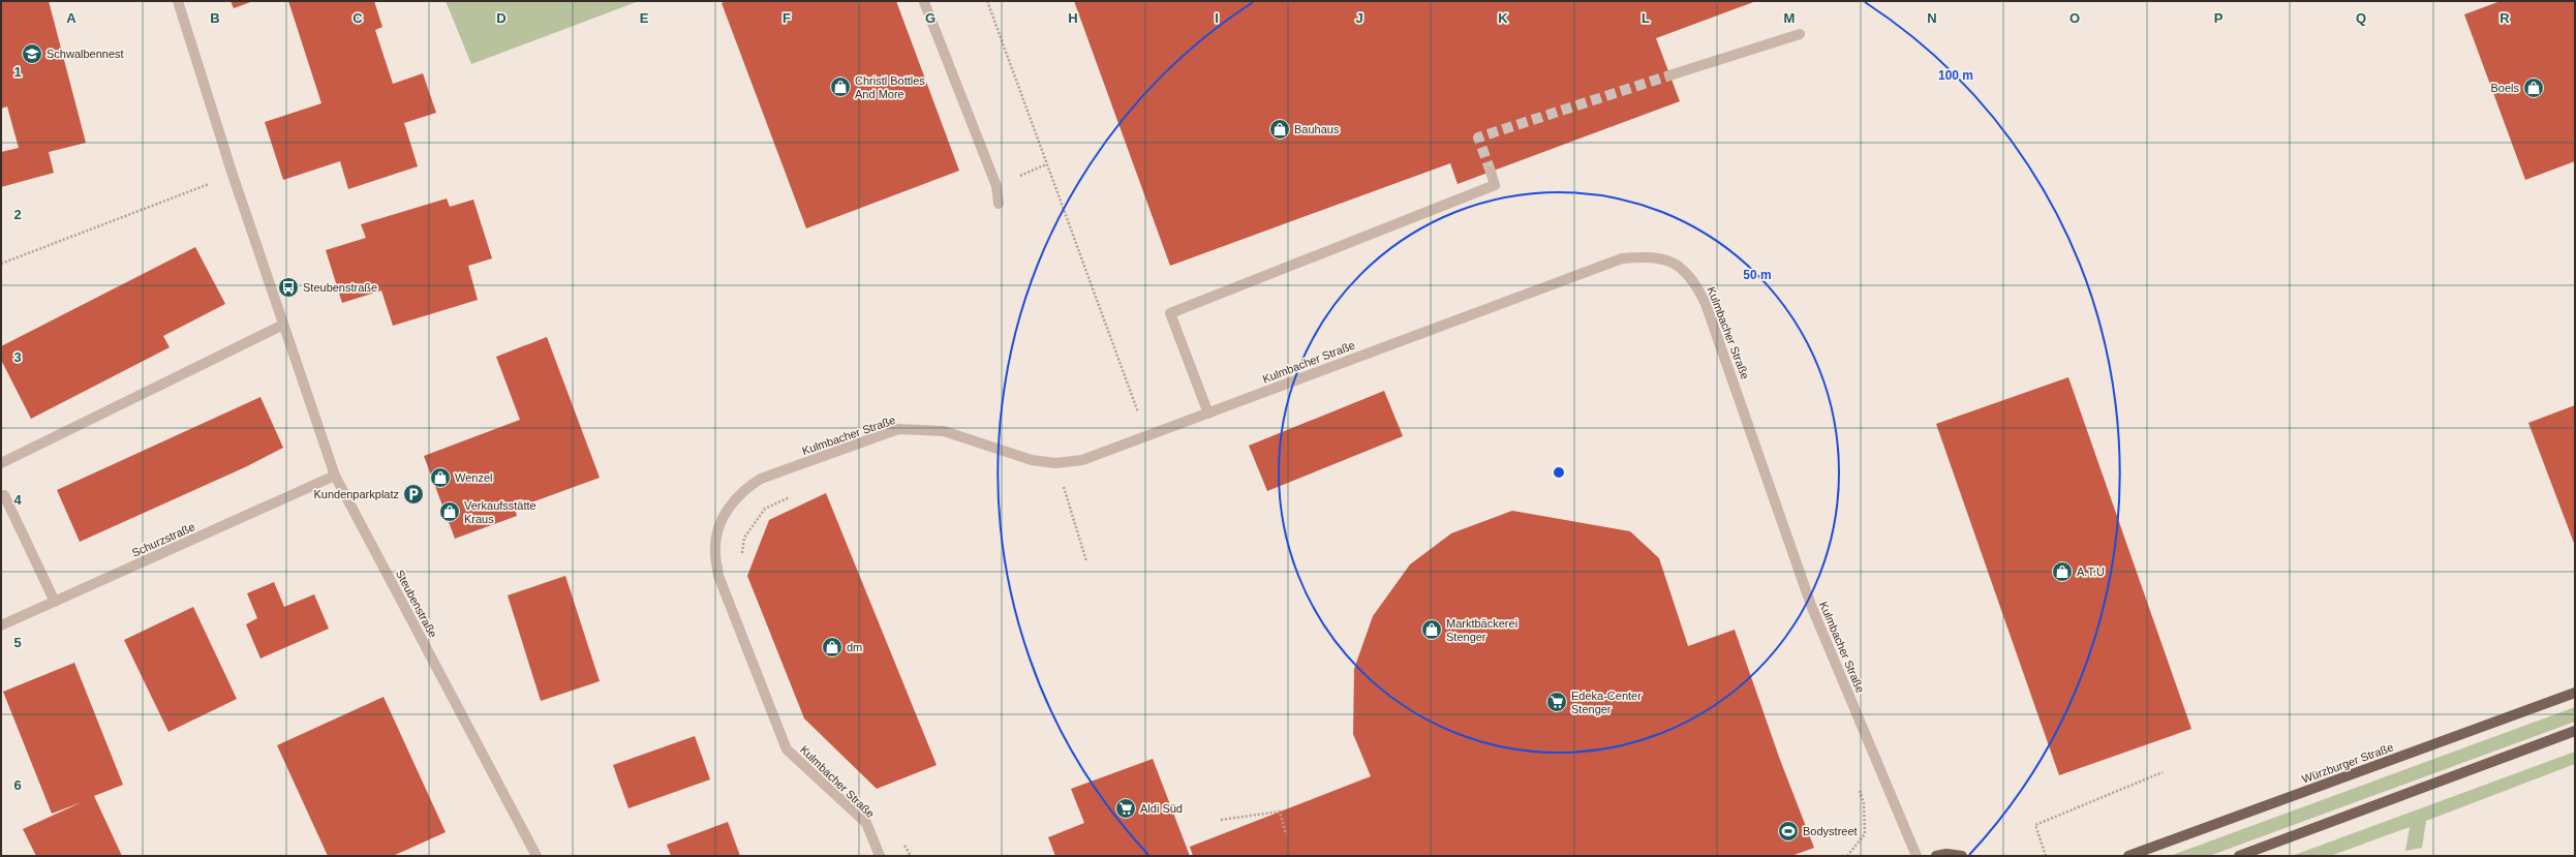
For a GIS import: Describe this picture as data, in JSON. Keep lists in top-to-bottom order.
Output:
{
  "streets": {
    "main road": ["Würzburger Straße"],
    "street": ["Kulmbacher Straße", "Schurzstraße", "Steubenstraße"]
  },
  "crossings": [
    ["Schurzstraße", "Steubenstraße"]
  ],
  "places": {
    "school or university": ["Schwalbennest"],
    "shop": [
      "Christl Bottles And More",
      "Boels",
      "Bauhaus",
      "Wenzel",
      "Verkaufsstätte Kraus",
      "A.T.U",
      "Marktbäckerei Stenger",
      "dm"
    ],
    "bus stop": ["Steubenstraße"],
    "parking": ["Kundenparkplatz"],
    "supermarket": ["Edeka-Center Stenger", "Aldi Süd"],
    "sports": ["Bodystreet"]
  },
  "grid": {
    "columns": [
      "A",
      "B",
      "C",
      "D",
      "E",
      "F",
      "G",
      "H",
      "I",
      "J",
      "K",
      "L",
      "M",
      "N",
      "O",
      "P",
      "Q",
      "R"
    ],
    "rows": [
      "1",
      "2",
      "3",
      "4",
      "5",
      "6"
    ]
  },
  "rings": ["100 m", "50 m"]
}
